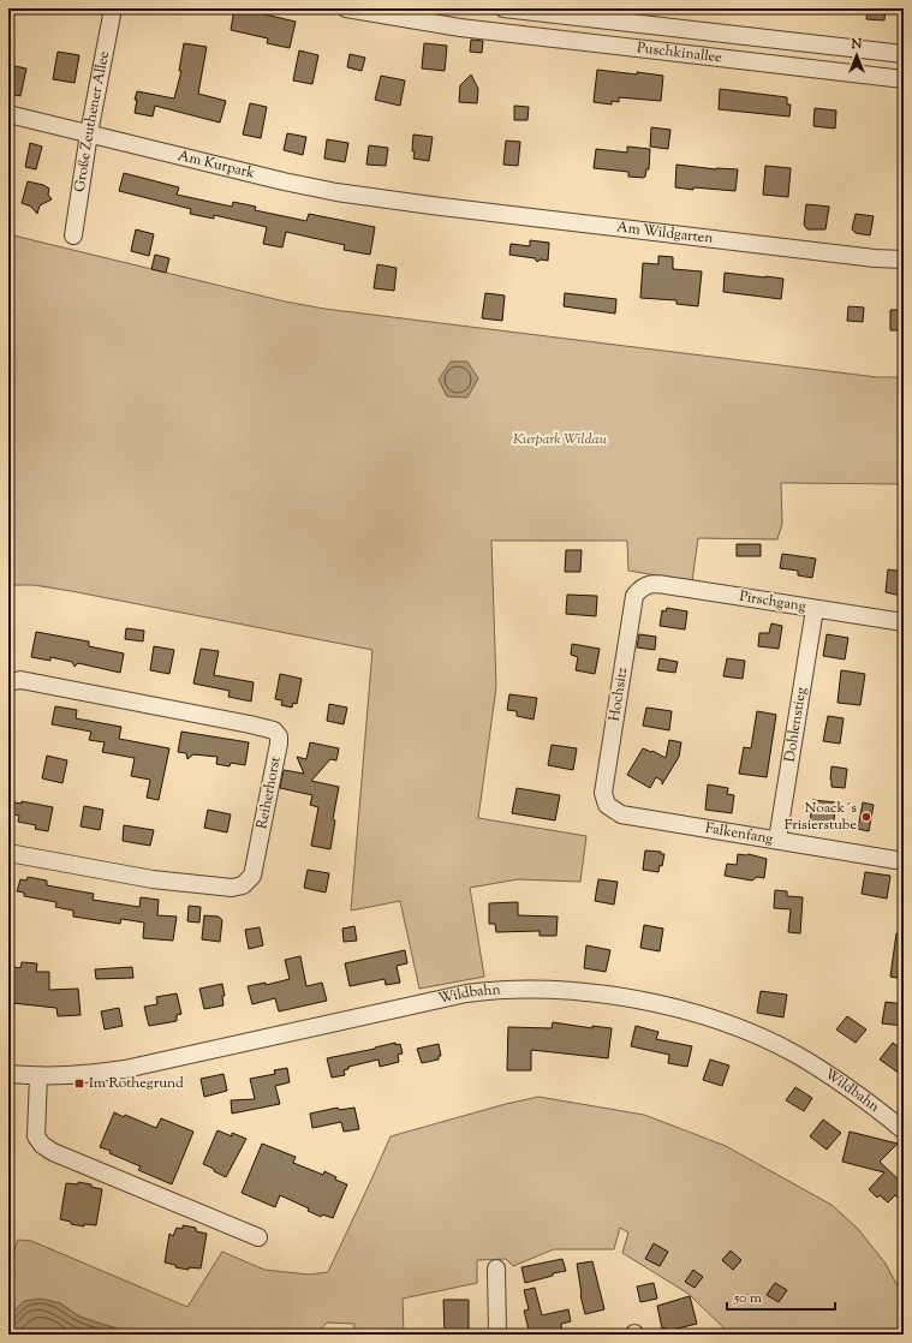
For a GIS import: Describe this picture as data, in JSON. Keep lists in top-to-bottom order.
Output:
{
  "streets": {
    "street": [
      "Puschkinallee",
      "Große Zeuthener Allee",
      "Am Kurpark",
      "Am Wildgarten",
      "Pirschgang",
      "Hochsitz",
      "Dohlenstieg",
      "Reiherhorst",
      "Falkenfang",
      "Wildbahn"
    ]
  },
  "crossings": [
    ["Große Zeuthener Allee", "Am Kurpark"],
    ["Am Kurpark", "Am Wildgarten"],
    ["Pirschgang", "Hochsitz"],
    ["Pirschgang", "Dohlenstieg"],
    ["Hochsitz", "Falkenfang"],
    ["Dohlenstieg", "Falkenfang"]
  ],
  "parks": ["Kurpark Wildau"],
  "places": {
    "other": ["Noack´s Frisierstube"],
    "transit": ["Im Röthegrund"]
  },
  "scale_bar": "50 m",
  "north": "top"
}
